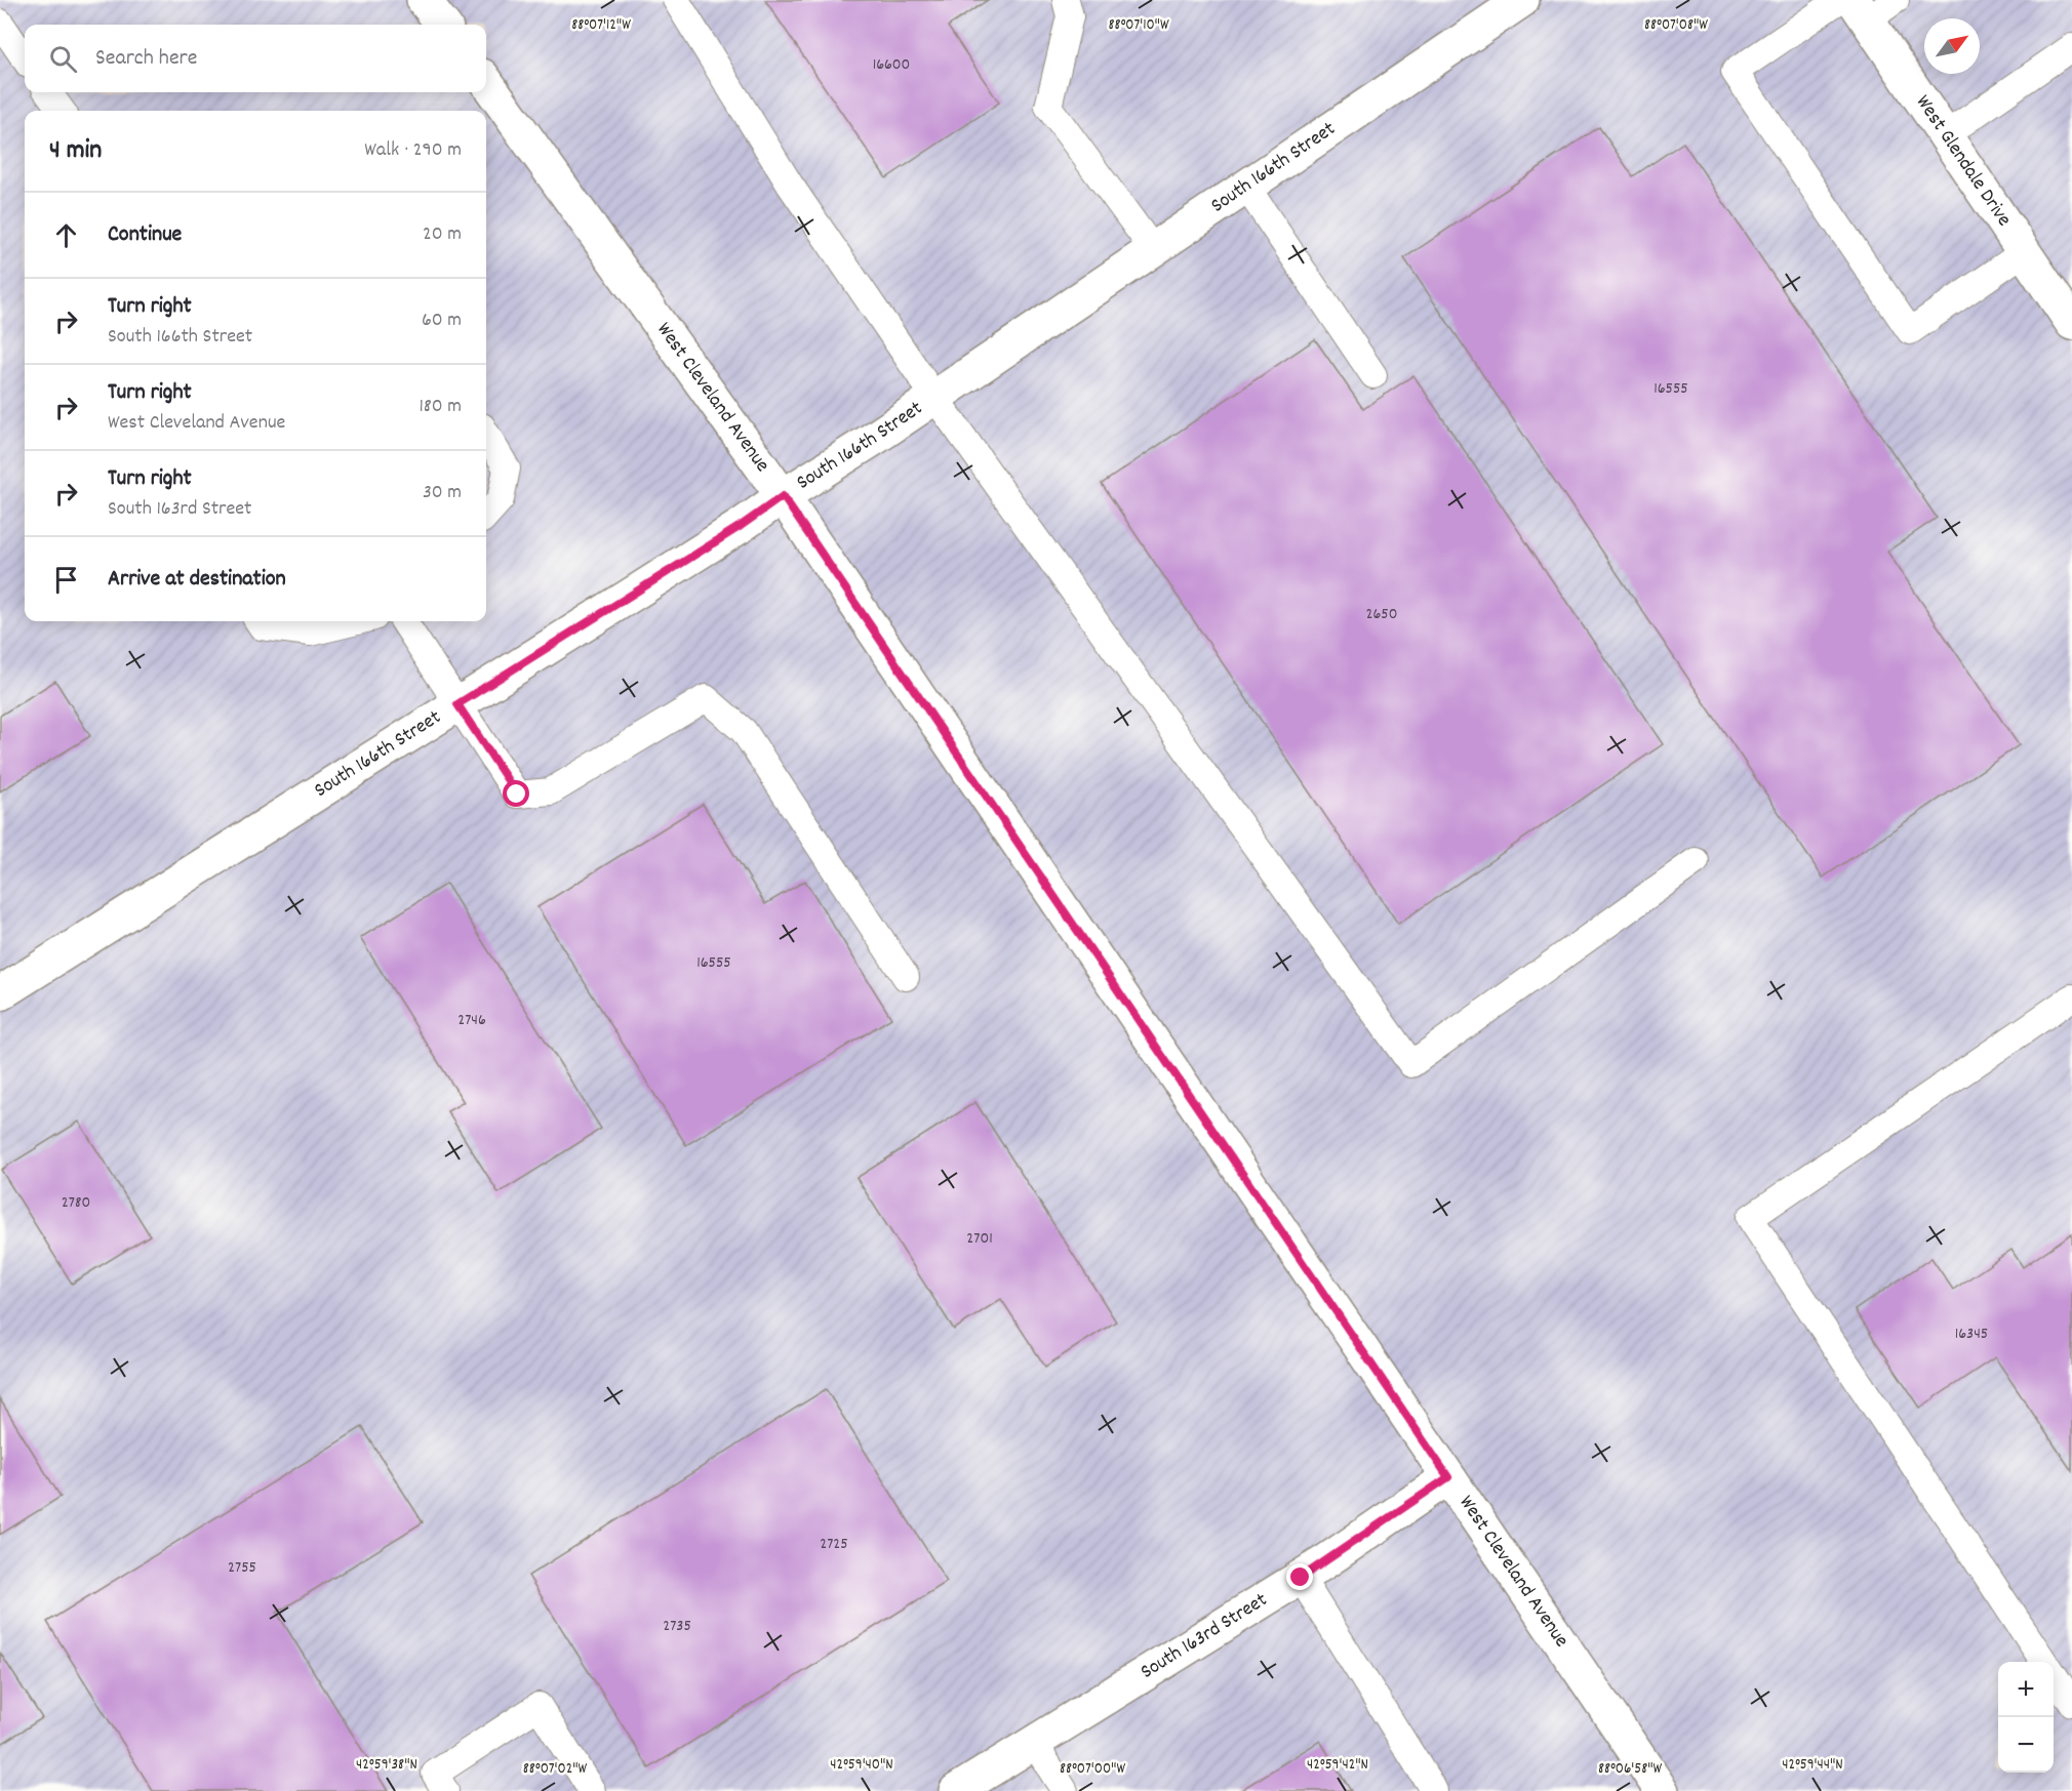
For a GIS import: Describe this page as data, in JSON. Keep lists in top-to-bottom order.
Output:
{
  "streets": {
    "street": [
      "West Glendale Drive",
      "South 166th Street",
      "West Cleveland Avenue",
      "South 163rd Street"
    ]
  },
  "crossings": [
    ["South 166th Street", "West Cleveland Avenue"],
    ["West Cleveland Avenue", "South 163rd Street"]
  ],
  "house_numbers": [
    "16600",
    "16555",
    "2650",
    "16555",
    "2746",
    "2780",
    "2701",
    "16345",
    "2725",
    "2755",
    "2735"
  ],
  "north": "top right",
  "page": {
    "search": "Search here",
    "heading": ["4 min", "Walk · 290 m"],
    "list": [
      ["Continue", "20 m"],
      ["Turn right", "South 166th Street", "60 m"],
      ["Turn right", "West Cleveland Avenue", "180 m"],
      ["Turn right", "South 163rd Street", "30 m"],
      "Arrive at destination"
    ],
    "map_buttons": ["+", "−"]
  },
  "coordinates": [
    "88°07'12\"W",
    "88°07'10\"W",
    "88°07'08\"W",
    "42°59'38\"N",
    "42°59'40\"N",
    "42°59'42\"N",
    "42°59'44\"N",
    "88°07'02\"W",
    "88°07'00\"W",
    "88°06'58\"W"
  ]
}
